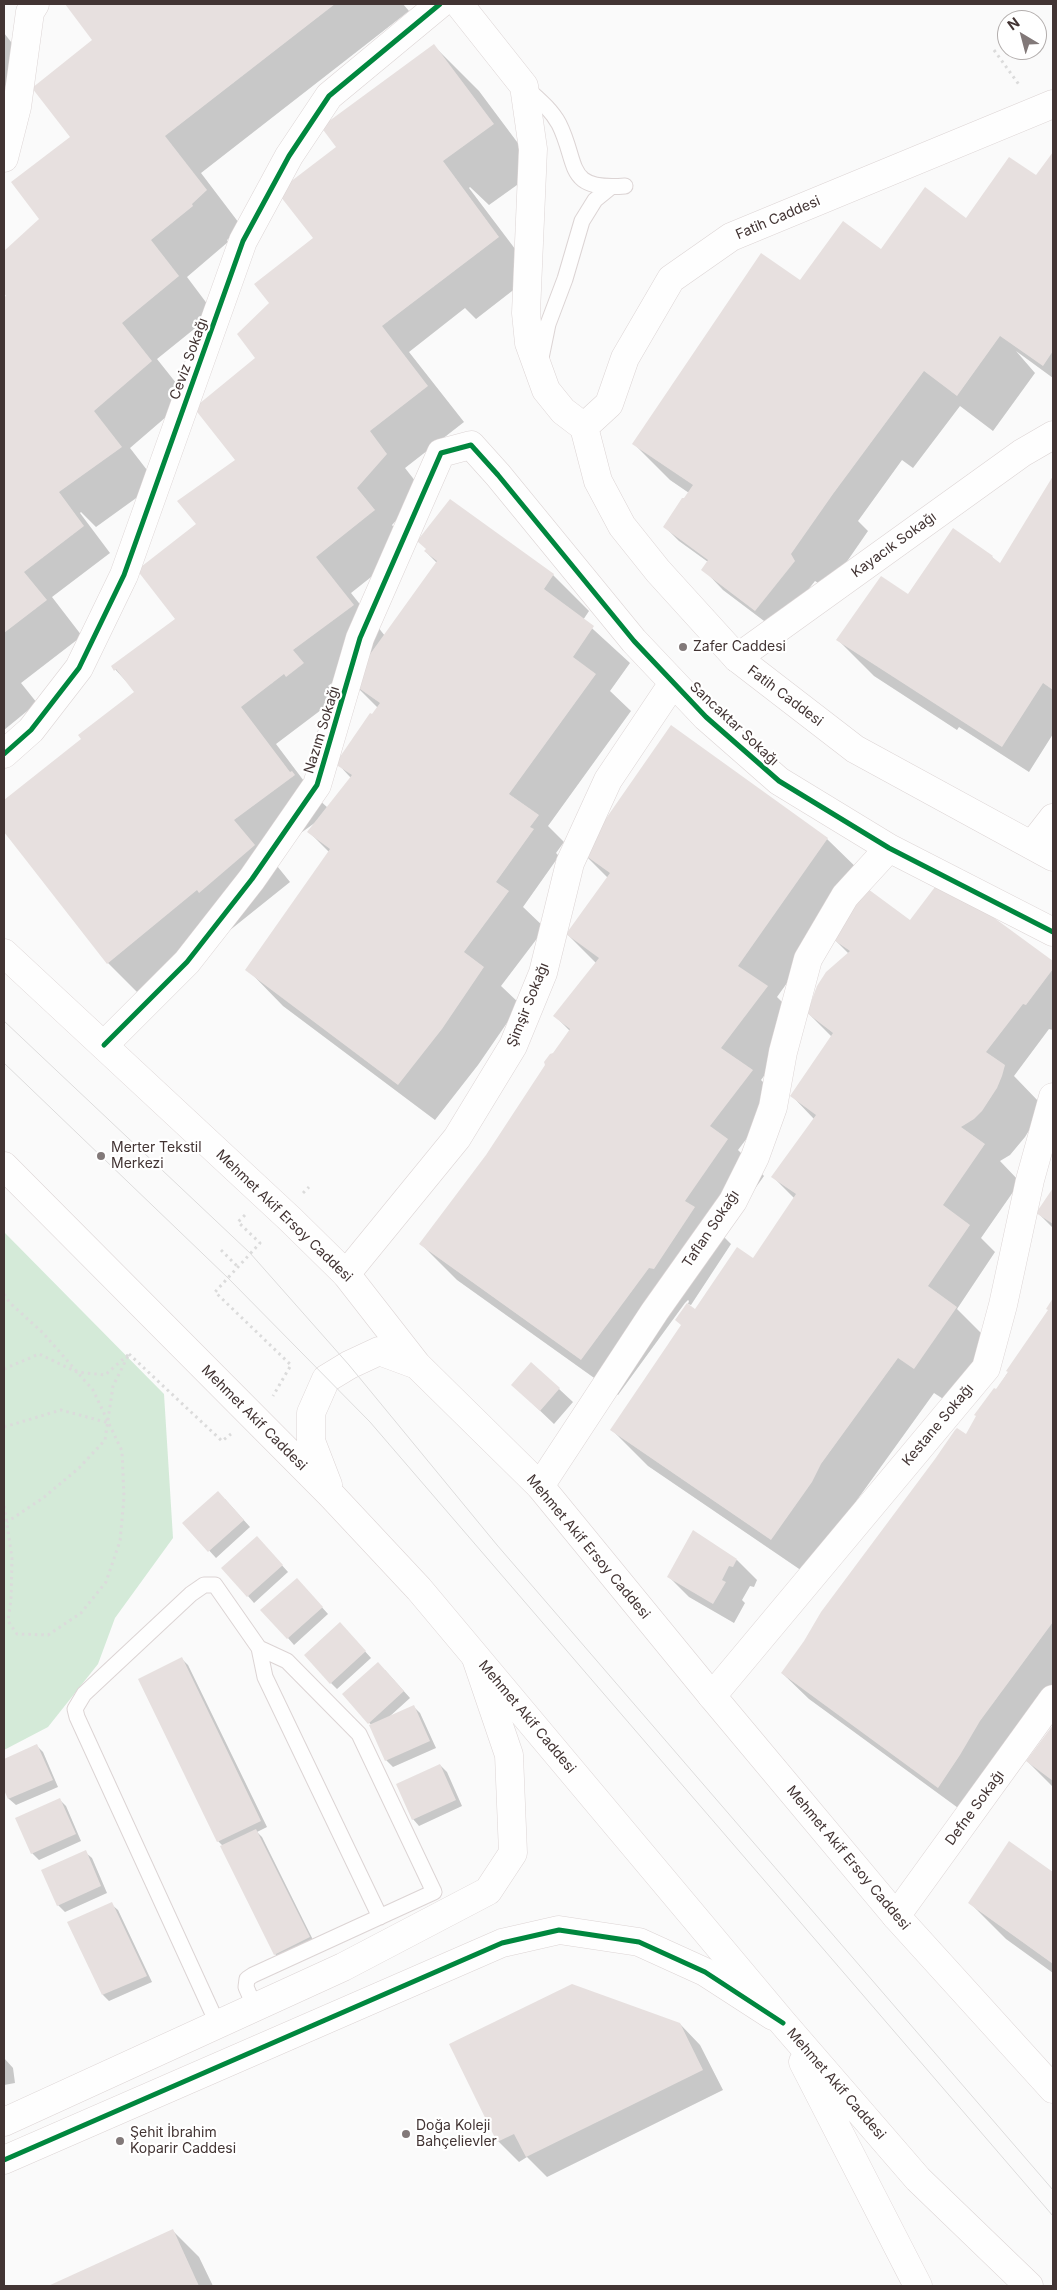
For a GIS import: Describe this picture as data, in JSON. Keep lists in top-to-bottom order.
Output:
{
  "streets": {
    "street": [
      "Fatih Caddesi",
      "Ceviz Sokağı",
      "Kayacık Sokağı",
      "Sancaktar Sokağı",
      "Nazım Sokağı",
      "Şimşir Sokağı",
      "Mehmet Akif Ersoy Caddesi",
      "Taflan Sokağı",
      "Mehmet Akif Caddesi",
      "Kestane Sokağı",
      "Defne Sokağı"
    ]
  },
  "crossings": [
    ["Fatih Caddesi", "Kayacık Sokağı"],
    ["Sancaktar Sokağı", "Nazım Sokağı"],
    ["Sancaktar Sokağı", "Şimşir Sokağı"],
    ["Sancaktar Sokağı", "Taflan Sokağı"],
    ["Nazım Sokağı", "Mehmet Akif Ersoy Caddesi"],
    ["Şimşir Sokağı", "Mehmet Akif Ersoy Caddesi"],
    ["Mehmet Akif Ersoy Caddesi", "Taflan Sokağı"],
    ["Mehmet Akif Ersoy Caddesi", "Kestane Sokağı"],
    ["Mehmet Akif Ersoy Caddesi", "Defne Sokağı"]
  ],
  "places": [
    "Zafer Caddesi",
    "Merter Tekstil Merkezi",
    "Doğa Koleji Bahçelievler",
    "Şehit İbrahim Koparir Caddesi"
  ],
  "north": "top left"
}
